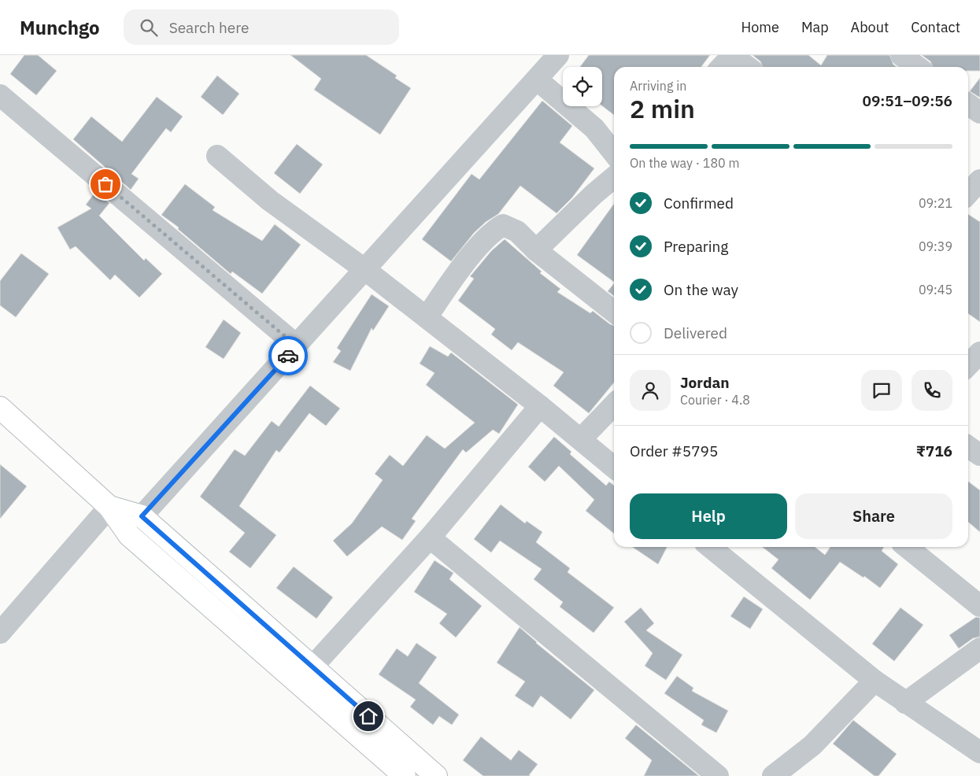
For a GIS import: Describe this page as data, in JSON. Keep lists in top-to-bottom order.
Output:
{
  "page": {
    "header": "Munchgo",
    "search": "Search here",
    "nav": [
      "Home",
      "Map",
      "About",
      "Contact"
    ],
    "heading": ["2 min", "Arriving in", "09:51–09:56"],
    "panel": [
      "Jordan",
      "Courier · 4.8",
      "Order #5795",
      "₹716"
    ],
    "bar": "On the way · 180 m",
    "list": [
      ["Confirmed", "09:21"],
      ["Preparing", "09:39"],
      ["On the way", "09:45"],
      "Delivered"
    ],
    "buttons": ["Help", "Share"]
  }
}
